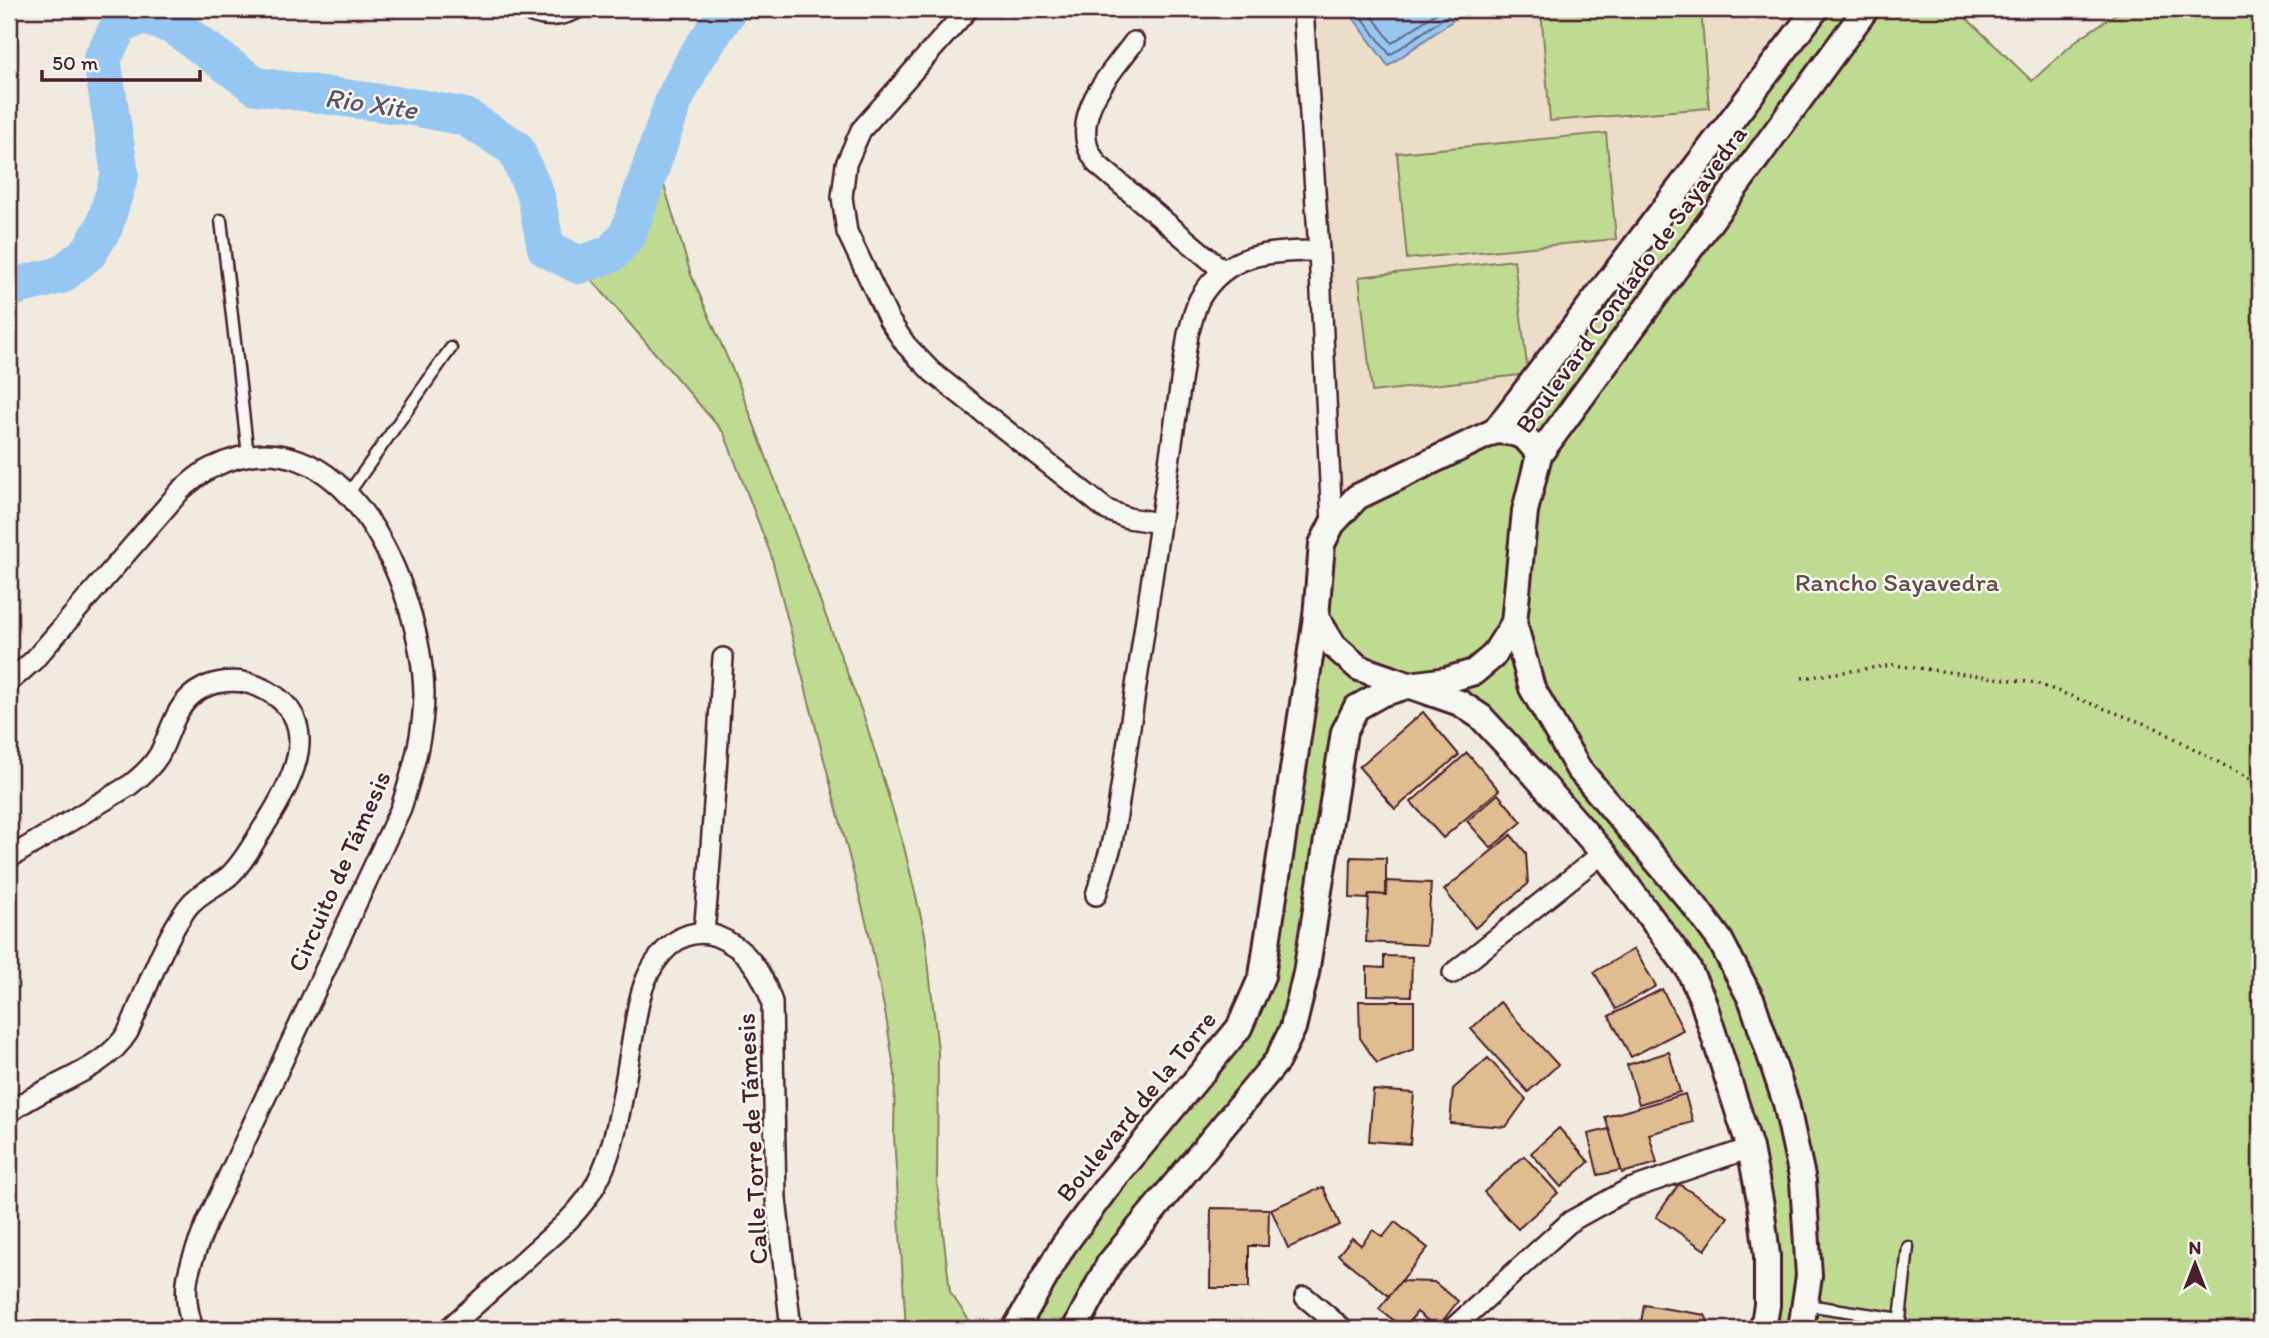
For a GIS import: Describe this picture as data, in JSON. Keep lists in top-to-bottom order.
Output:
{
  "streets": {
    "street": [
      "Boulevard Condado de Sayavedra",
      "Circuito de Támesis",
      "Boulevard de la Torre",
      "Calle Torre de Támesis"
    ]
  },
  "crossings": [
    ["Boulevard Condado de Sayavedra", "Boulevard de la Torre"]
  ],
  "water": ["Rio Xite"],
  "parks": ["Rancho Sayavedra"],
  "scale_bar": "50 m",
  "north": "top"
}
